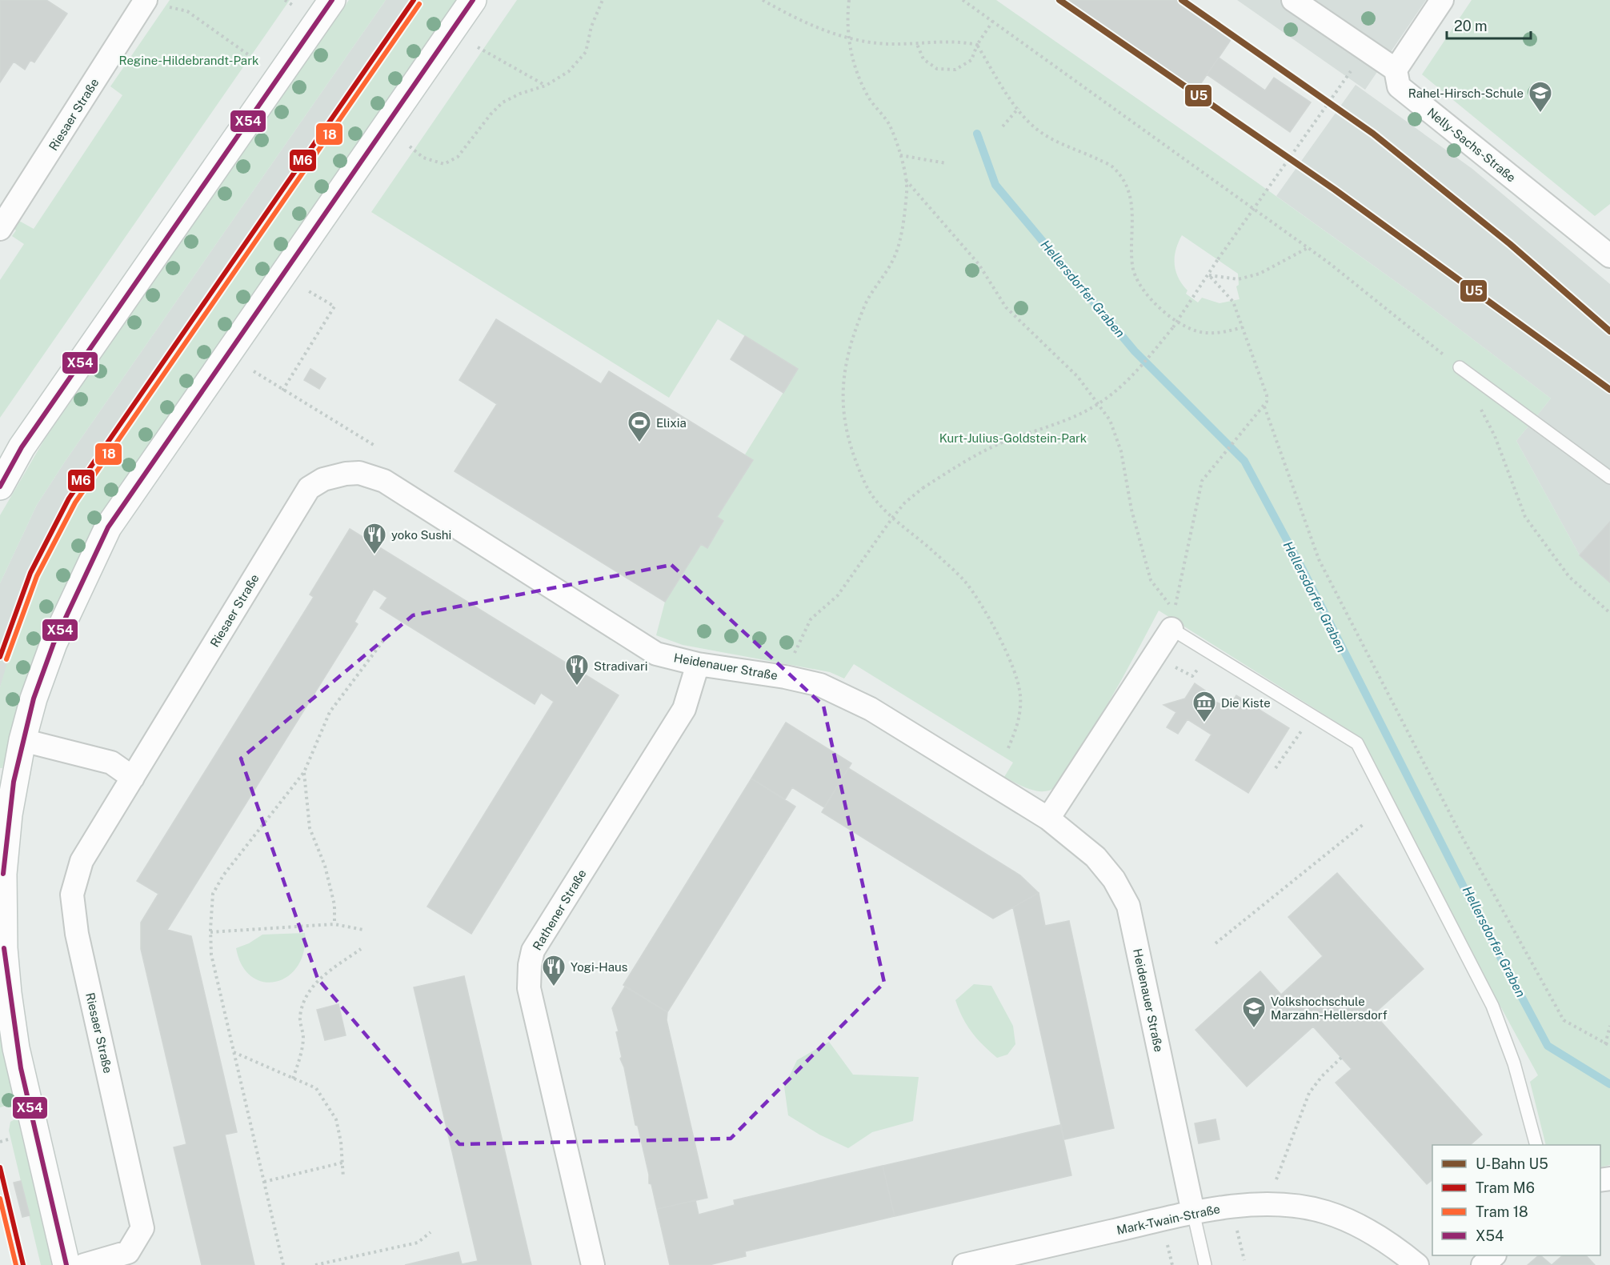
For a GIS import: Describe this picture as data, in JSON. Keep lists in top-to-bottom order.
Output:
{
  "streets": {
    "street": [
      "Riesaer Straße",
      "Nelly-Sachs-Straße",
      "Heidenauer Straße",
      "Rathener Straße",
      "Mark-Twain-Straße"
    ]
  },
  "crossings": [
    ["Riesaer Straße", "Heidenauer Straße"],
    ["Heidenauer Straße", "Rathener Straße"],
    ["Heidenauer Straße", "Mark-Twain-Straße"]
  ],
  "water": ["Hellersdorfer Graben"],
  "parks": ["Regine-Hildebrandt-Park", "Kurt-Julius-Goldstein-Park"],
  "places": {
    "school or university": ["Rahel-Hirsch-Schule", "Volkshochschule Marzahn-Hellersdorf"],
    "sports": ["Elixia"],
    "restaurant": ["yoko Sushi", "Stradivari", "Yogi-Haus"],
    "museum": ["Die Kiste"]
  },
  "lines": [
    "metro line U5",
    "tram line M6",
    "transit line X54",
    "tram line 18"
  ],
  "legend": [
    "U-Bahn U5",
    "Tram M6",
    "Tram 18",
    "X54"
  ],
  "scale_bar": "20 m"
}
